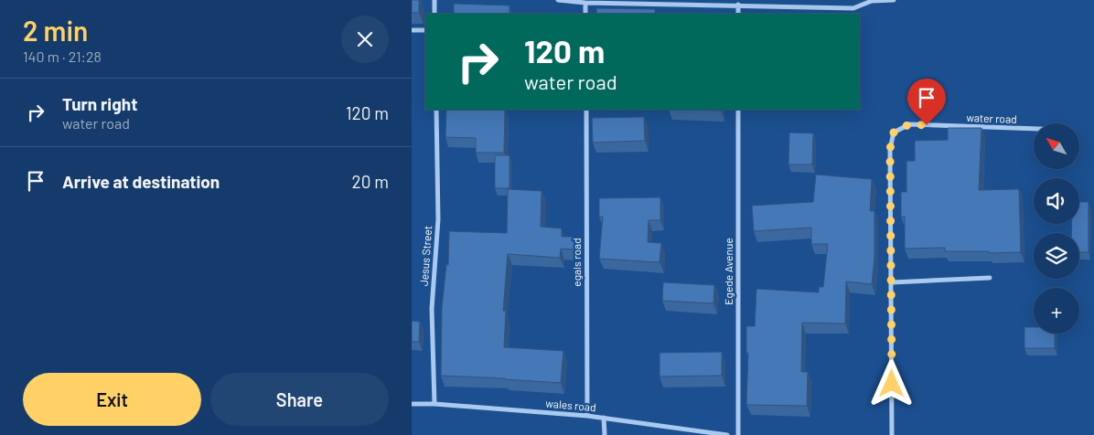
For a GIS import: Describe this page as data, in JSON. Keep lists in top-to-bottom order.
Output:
{
  "streets": {
    "street": [
      "water road",
      "Jesus Street",
      "egals road",
      "Egede Avenue",
      "wales road"
    ]
  },
  "crossings": [
    ["Jesus Street", "wales road"],
    ["egals road", "wales road"]
  ],
  "north": "top left",
  "page": {
    "heading": ["2 min", "140 m · 21:28"],
    "turn": ["120 m", "water road"],
    "list": [
      {
        "name": "Turn right",
        "note": "water road",
        "value": "120 m"
      },
      {
        "name": "Arrive at destination",
        "value": "20 m"
      }
    ],
    "map_buttons": "+",
    "buttons": ["Exit", "Share"]
  }
}
